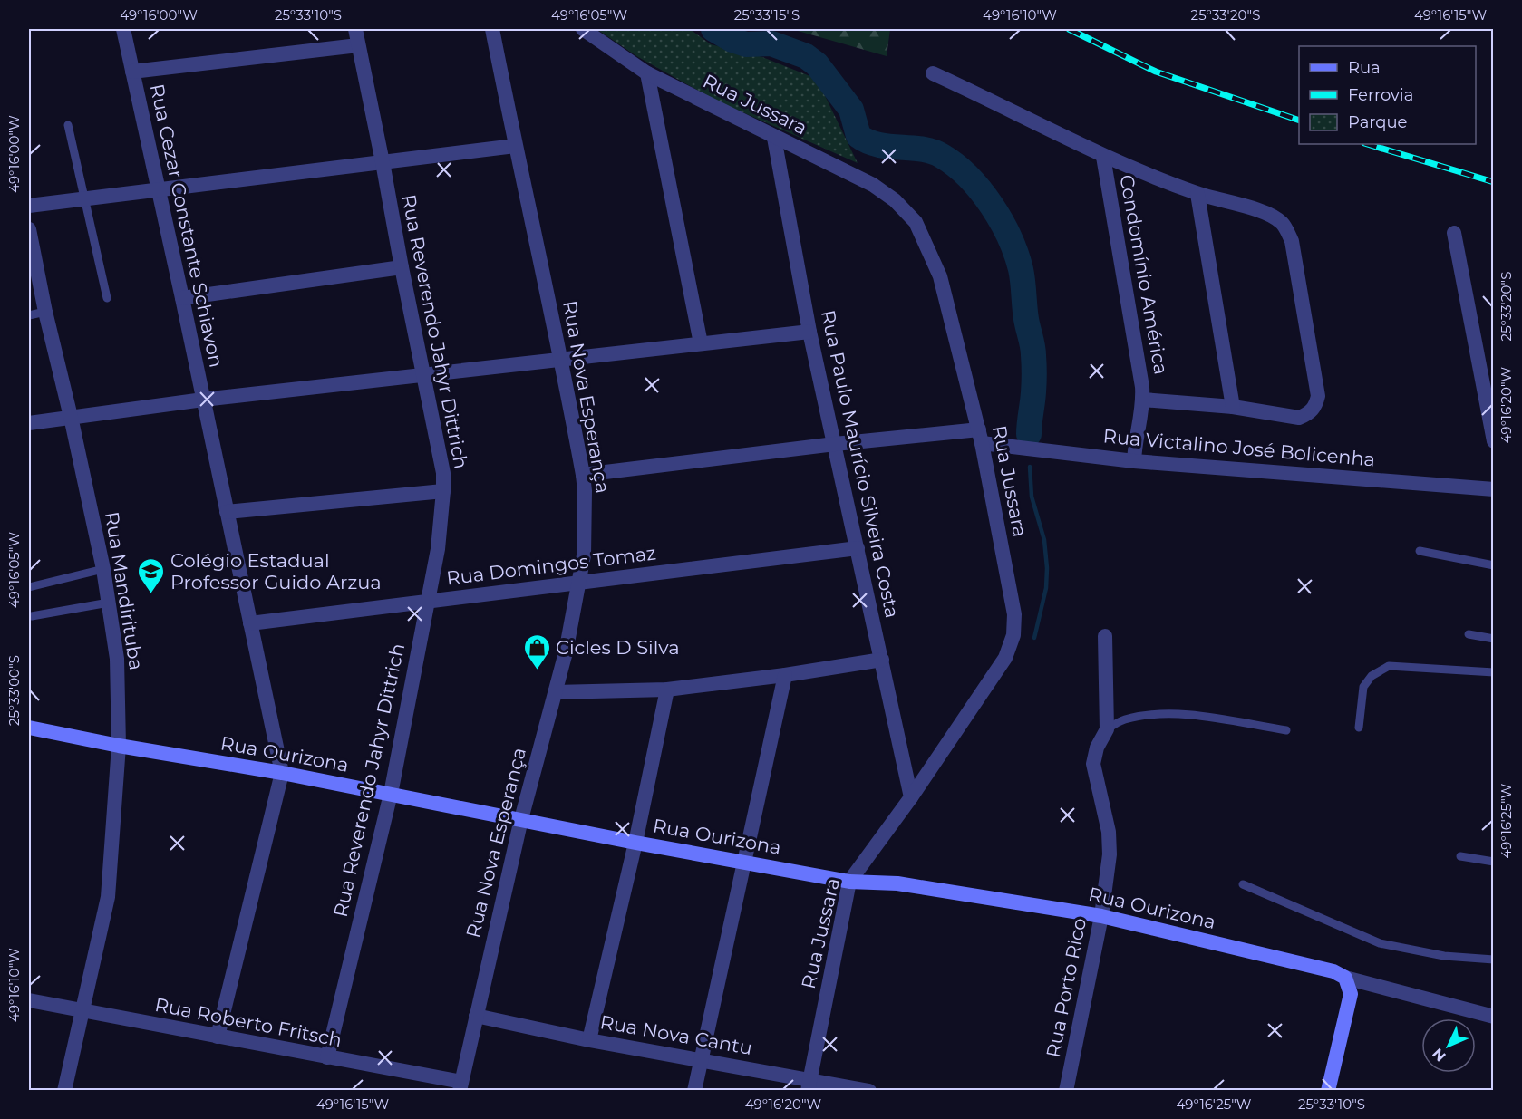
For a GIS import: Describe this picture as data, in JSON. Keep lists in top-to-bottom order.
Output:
{
  "streets": {
    "main road": ["Rua Ourizona"],
    "street": [
      "Rua Jussara",
      "Rua Cezar Constante Schiavon",
      "Condomínio América",
      "Rua Reverendo Jahyr Dittrich",
      "Rua Nova Esperança",
      "Rua Victalino José Bolicenha",
      "Rua Paulo Maurício Silveira Costa",
      "Rua Domingos Tomaz",
      "Rua Mandirituba",
      "Rua Porto Rico",
      "Rua Roberto Fritsch",
      "Rua Nova Cantu"
    ]
  },
  "crossings": [
    ["Rua Jussara", "Rua Victalino José Bolicenha"],
    ["Rua Jussara", "Rua Paulo Maurício Silveira Costa"],
    ["Rua Jussara", "Rua Ourizona"],
    ["Rua Jussara", "Rua Nova Cantu"],
    ["Rua Cezar Constante Schiavon", "Rua Domingos Tomaz"],
    ["Rua Cezar Constante Schiavon", "Rua Ourizona"],
    ["Rua Cezar Constante Schiavon", "Rua Roberto Fritsch"],
    ["Condomínio América", "Rua Victalino José Bolicenha"],
    ["Rua Reverendo Jahyr Dittrich", "Rua Domingos Tomaz"],
    ["Rua Reverendo Jahyr Dittrich", "Rua Ourizona"],
    ["Rua Reverendo Jahyr Dittrich", "Rua Roberto Fritsch"],
    ["Rua Nova Esperança", "Rua Victalino José Bolicenha"],
    ["Rua Nova Esperança", "Rua Domingos Tomaz"],
    ["Rua Nova Esperança", "Rua Ourizona"],
    ["Rua Nova Esperança", "Rua Roberto Fritsch"],
    ["Rua Nova Esperança", "Rua Nova Cantu"],
    ["Rua Victalino José Bolicenha", "Rua Paulo Maurício Silveira Costa"],
    ["Rua Paulo Maurício Silveira Costa", "Rua Domingos Tomaz"],
    ["Rua Mandirituba", "Rua Ourizona"],
    ["Rua Mandirituba", "Rua Roberto Fritsch"],
    ["Rua Ourizona", "Rua Porto Rico"]
  ],
  "places": {
    "school or university": ["Colégio Estadual Professor Guido Arzua"],
    "shop": ["Cicles D Silva"]
  },
  "legend": ["Rua", "Ferrovia", "Parque"],
  "north": "bottom left",
  "coordinates": [
    "49°16'00\"W",
    "25°33'10\"S",
    "49°16'05\"W",
    "25°33'15\"S",
    "49°16'10\"W",
    "25°33'20\"S",
    "49°16'15\"W",
    "49°16'20\"W",
    "25°33'00\"S",
    "49°16'25\"W"
  ]
}
